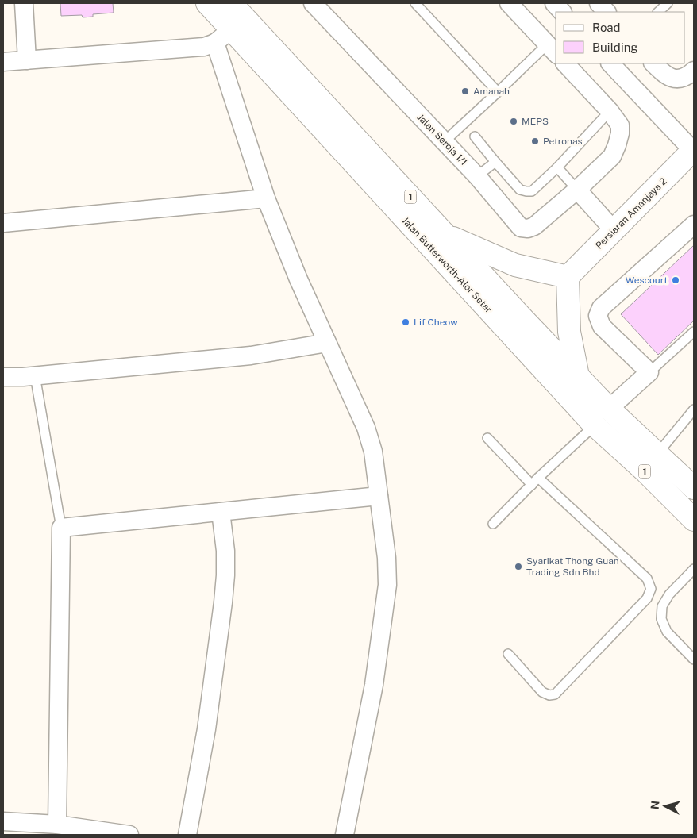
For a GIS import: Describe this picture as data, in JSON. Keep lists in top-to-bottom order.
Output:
{
  "streets": {
    "main road": ["1", "Persiaran Amanjaya 2", "Jalan Butterworth-Alor Setar"],
    "street": ["Jalan Seroja 1/1"]
  },
  "places": [
    "Amanah",
    "MEPS",
    "Petronas",
    "Wescourt",
    "Lif Cheow",
    "Syarikat Thong Guan Trading Sdn Bhd"
  ],
  "legend": ["Road", "Building"],
  "north": "left"
}
